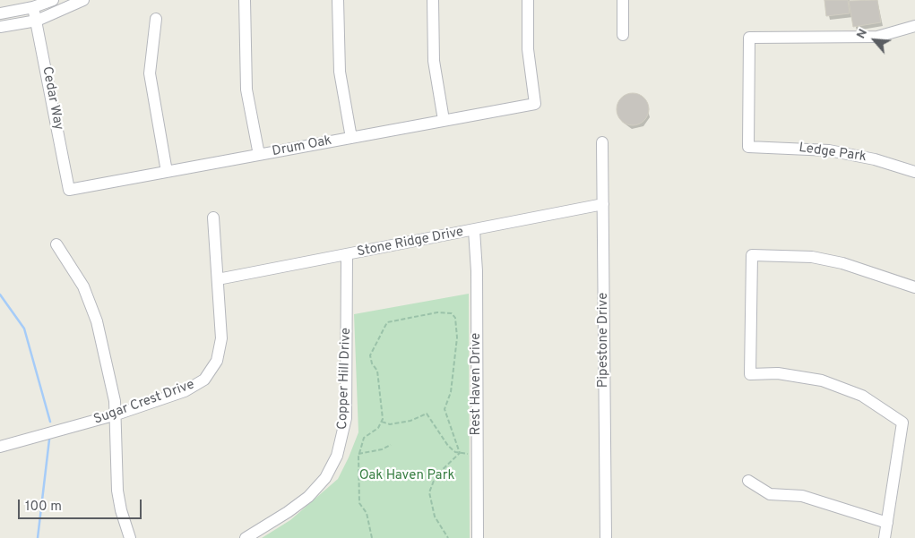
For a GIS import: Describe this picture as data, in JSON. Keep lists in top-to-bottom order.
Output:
{
  "streets": {
    "street": [
      "Cedar Way",
      "Drum Oak",
      "Ledge Park",
      "Stone Ridge Drive",
      "Pipestone Drive",
      "Copper Hill Drive",
      "Rest Haven Drive",
      "Sugar Crest Drive"
    ]
  },
  "crossings": [
    ["Cedar Way", "Drum Oak"],
    ["Stone Ridge Drive", "Pipestone Drive"],
    ["Stone Ridge Drive", "Copper Hill Drive"],
    ["Stone Ridge Drive", "Rest Haven Drive"],
    ["Stone Ridge Drive", "Sugar Crest Drive"]
  ],
  "parks": ["Oak Haven Park"],
  "scale_bar": "100 m",
  "north": "top left"
}
